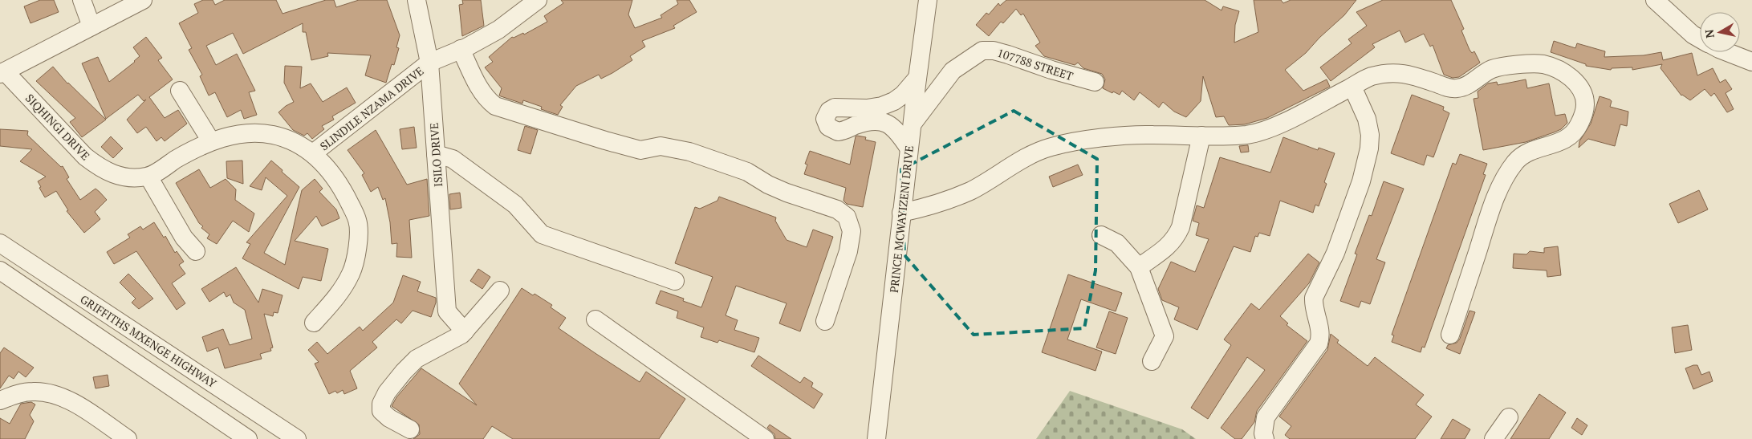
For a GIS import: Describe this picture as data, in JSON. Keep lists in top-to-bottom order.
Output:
{
  "streets": {
    "street": [
      "107788 STREET",
      "SLINDILE NZAMA DRIVE",
      "SIQHINGI DRIVE",
      "ISILO DRIVE",
      "PRINCE MCWAYIZENI DRIVE",
      "GRIFFITHS MXENGE HIGHWAY"
    ]
  },
  "crossings": [
    ["107788 STREET", "PRINCE MCWAYIZENI DRIVE"],
    ["SLINDILE NZAMA DRIVE", "SIQHINGI DRIVE"],
    ["SLINDILE NZAMA DRIVE", "ISILO DRIVE"]
  ],
  "north": "left"
}
